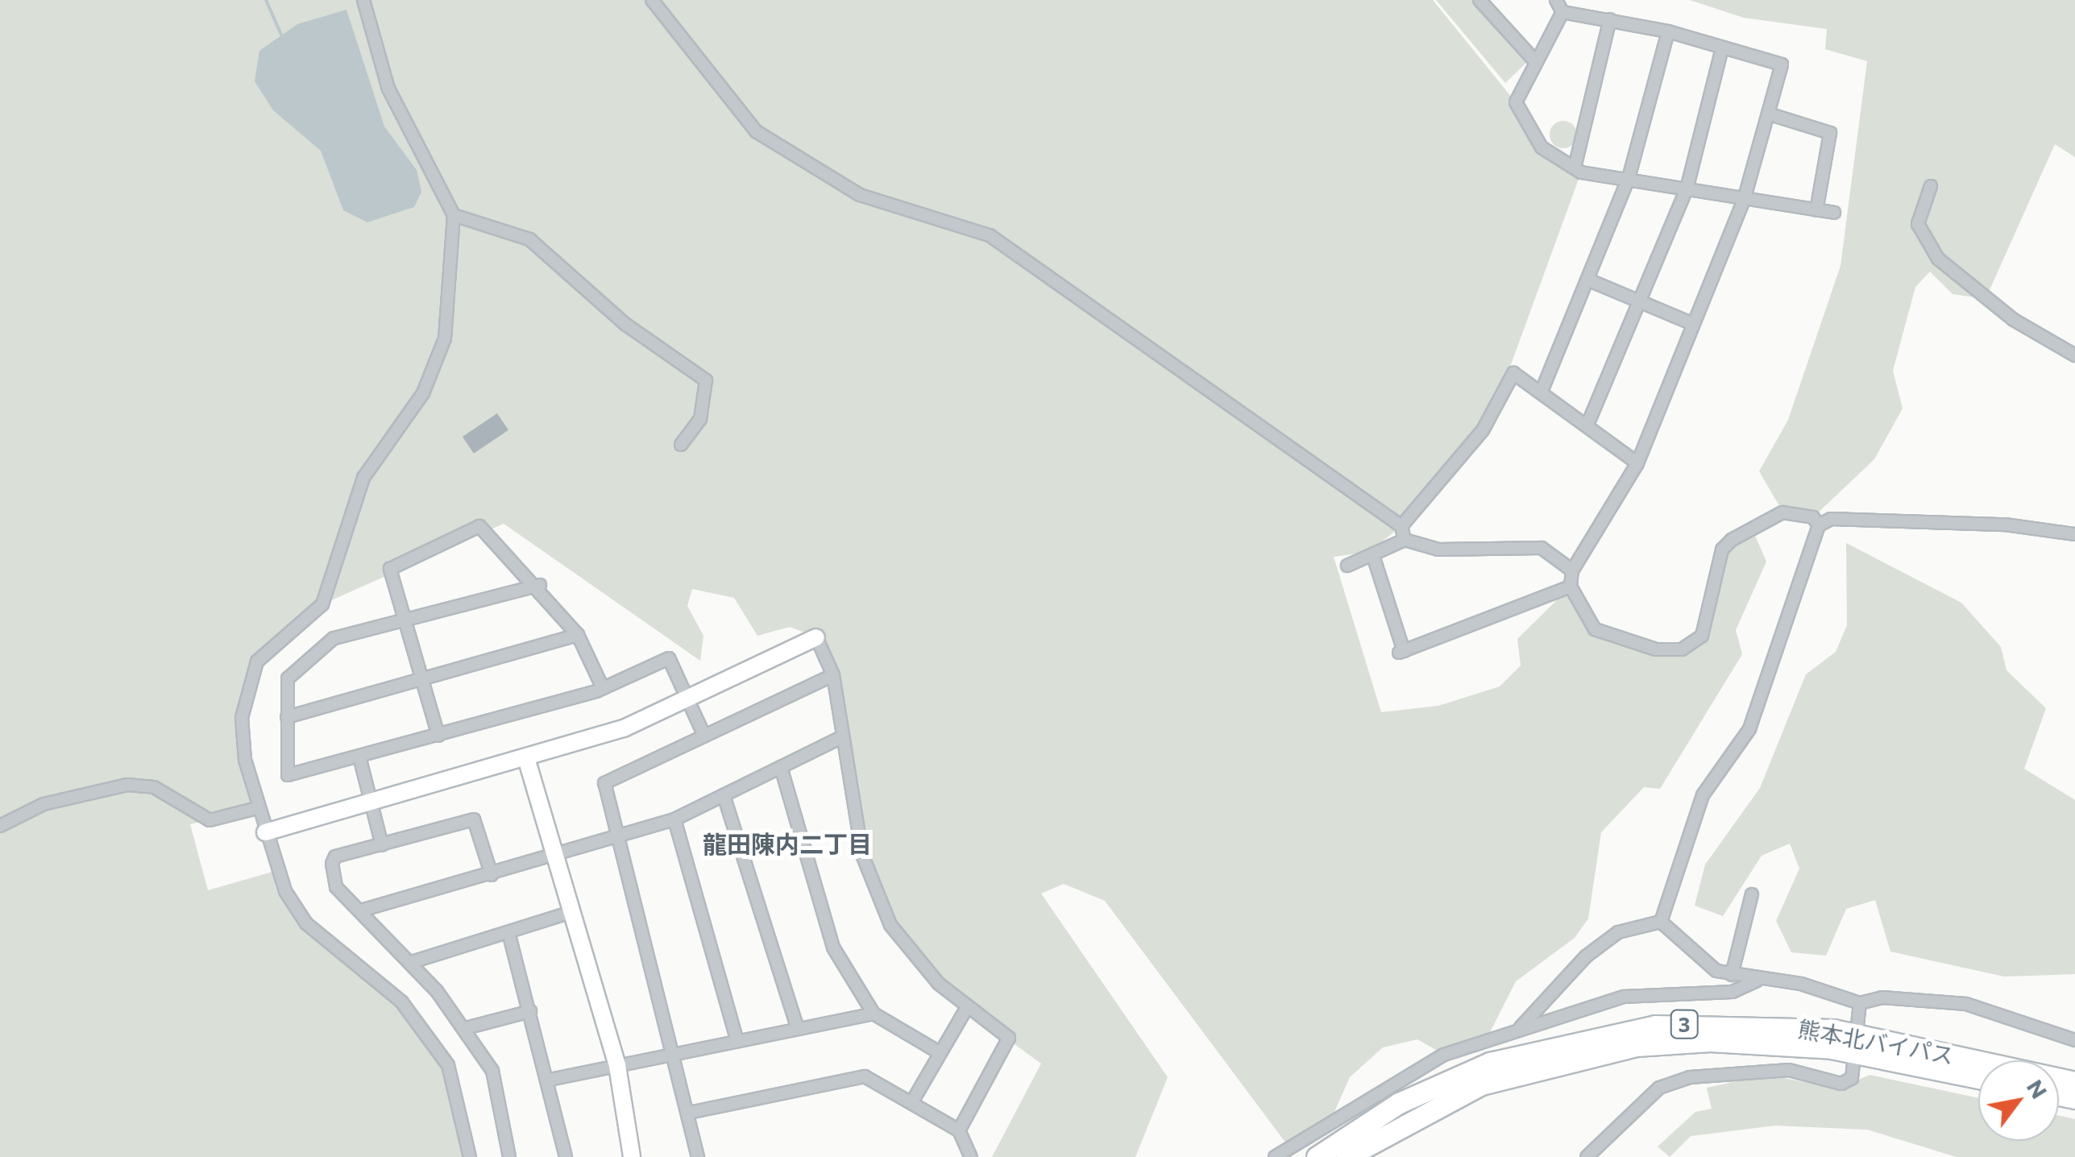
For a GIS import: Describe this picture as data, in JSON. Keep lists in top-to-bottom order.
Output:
{
  "streets": {
    "highway": ["3", "熊本北バイパス"]
  },
  "districts": ["龍田陳内二丁目"],
  "north": "top right"
}
